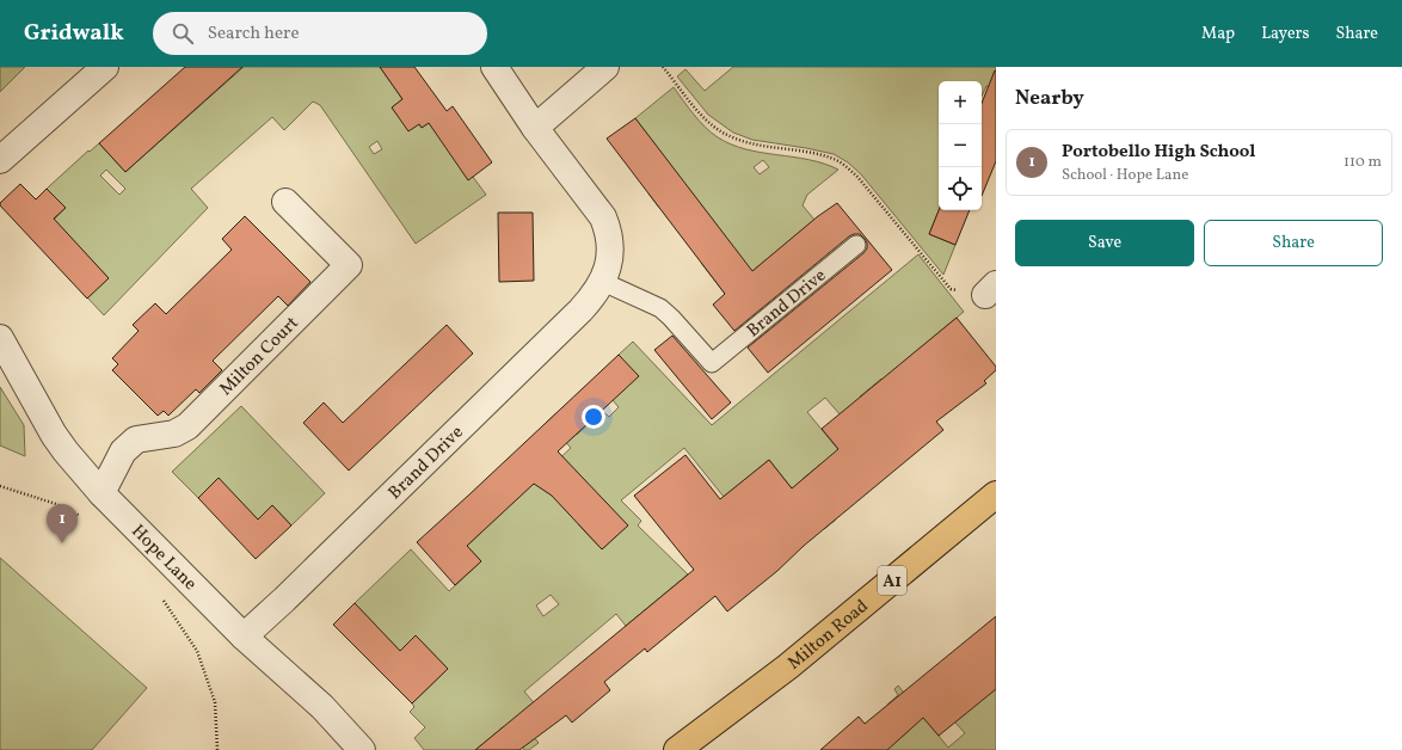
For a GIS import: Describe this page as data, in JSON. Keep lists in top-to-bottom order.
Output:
{
  "streets": {
    "main road": ["A1", "Milton Road"],
    "street": ["Brand Drive", "Milton Court", "Hope Lane"]
  },
  "crossings": [
    ["Brand Drive", "Hope Lane"],
    ["Milton Court", "Hope Lane"]
  ],
  "page": {
    "header": "Gridwalk",
    "search": "Search here",
    "nav": ["Map", "Layers", "Share"],
    "heading": "Nearby",
    "map_buttons": ["+", "−"],
    "list": [
      {
        "mark": "1",
        "name": "Portobello High School",
        "note": "School · Hope Lane",
        "value": "110 m"
      }
    ],
    "buttons": ["Save", "Share"],
    "pins": "1"
  }
}
